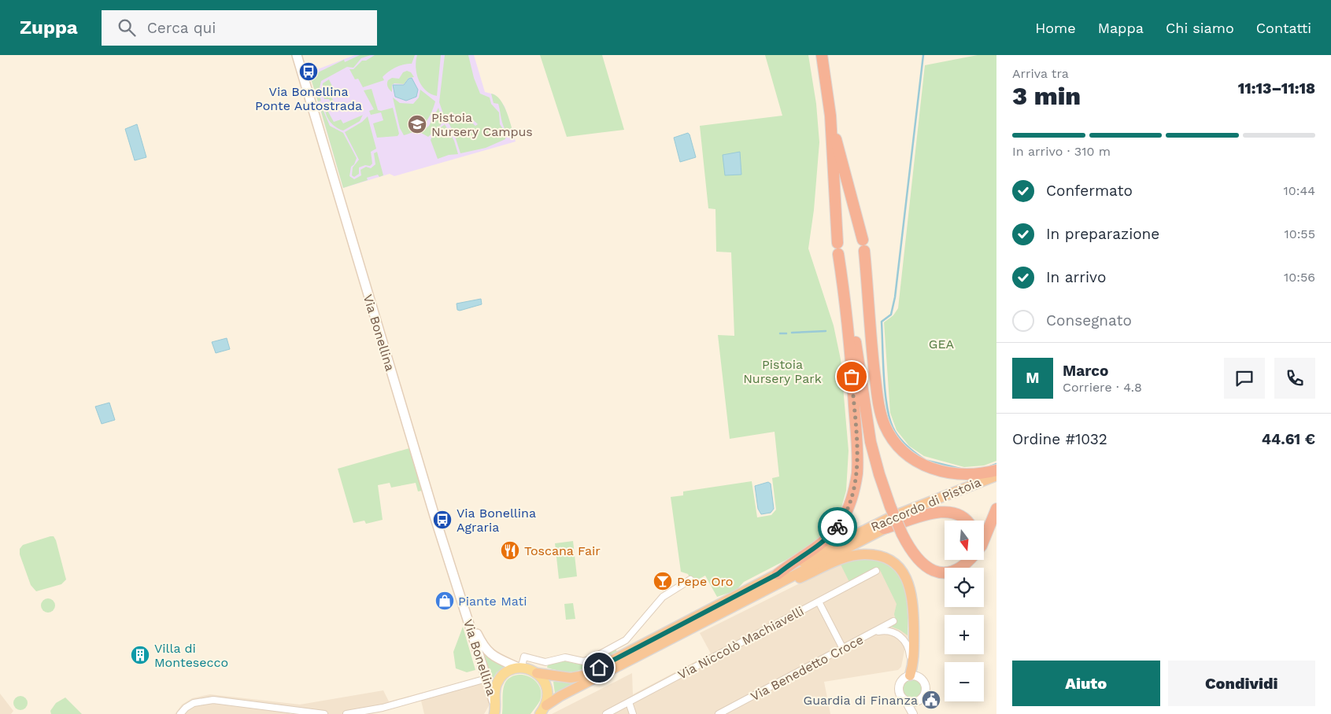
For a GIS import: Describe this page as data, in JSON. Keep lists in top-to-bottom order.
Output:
{
  "streets": {
    "highway": ["Raccordo di Pistoia"],
    "main road": ["Via Bonellina"],
    "street": ["Via Niccolò Machiavelli", "Via Benedetto Croce"]
  },
  "parks": ["GEA", "Pistoia Nursery Park"],
  "places": {
    "bus stop": ["Via Bonellina Ponte Autostrada", "Via Bonellina Agraria"],
    "school or university": ["Pistoia Nursery Campus"],
    "restaurant": ["Toscana Fair"],
    "bar": ["Pepe Oro"],
    "shop": ["Piante Mati"],
    "building": ["Villa di Montesecco"],
    "public building": ["Guardia di Finanza"]
  },
  "north": "bottom",
  "page": {
    "header": "Zuppa",
    "search": "Cerca qui",
    "nav": [
      "Home",
      "Mappa",
      "Chi siamo",
      "Contatti"
    ],
    "heading": ["3 min", "Arriva tra", "11:13–11:18"],
    "panel": [
      "Marco",
      "Corriere · 4.8",
      "Ordine #1032",
      "44.61 €"
    ],
    "bar": "In arrivo · 310 m",
    "list": [
      ["Confermato", "10:44"],
      ["In preparazione", "10:55"],
      ["In arrivo", "10:56"],
      "Consegnato"
    ],
    "round": "M",
    "map_buttons": ["+", "−"],
    "buttons": ["Aiuto", "Condividi"]
  }
}
